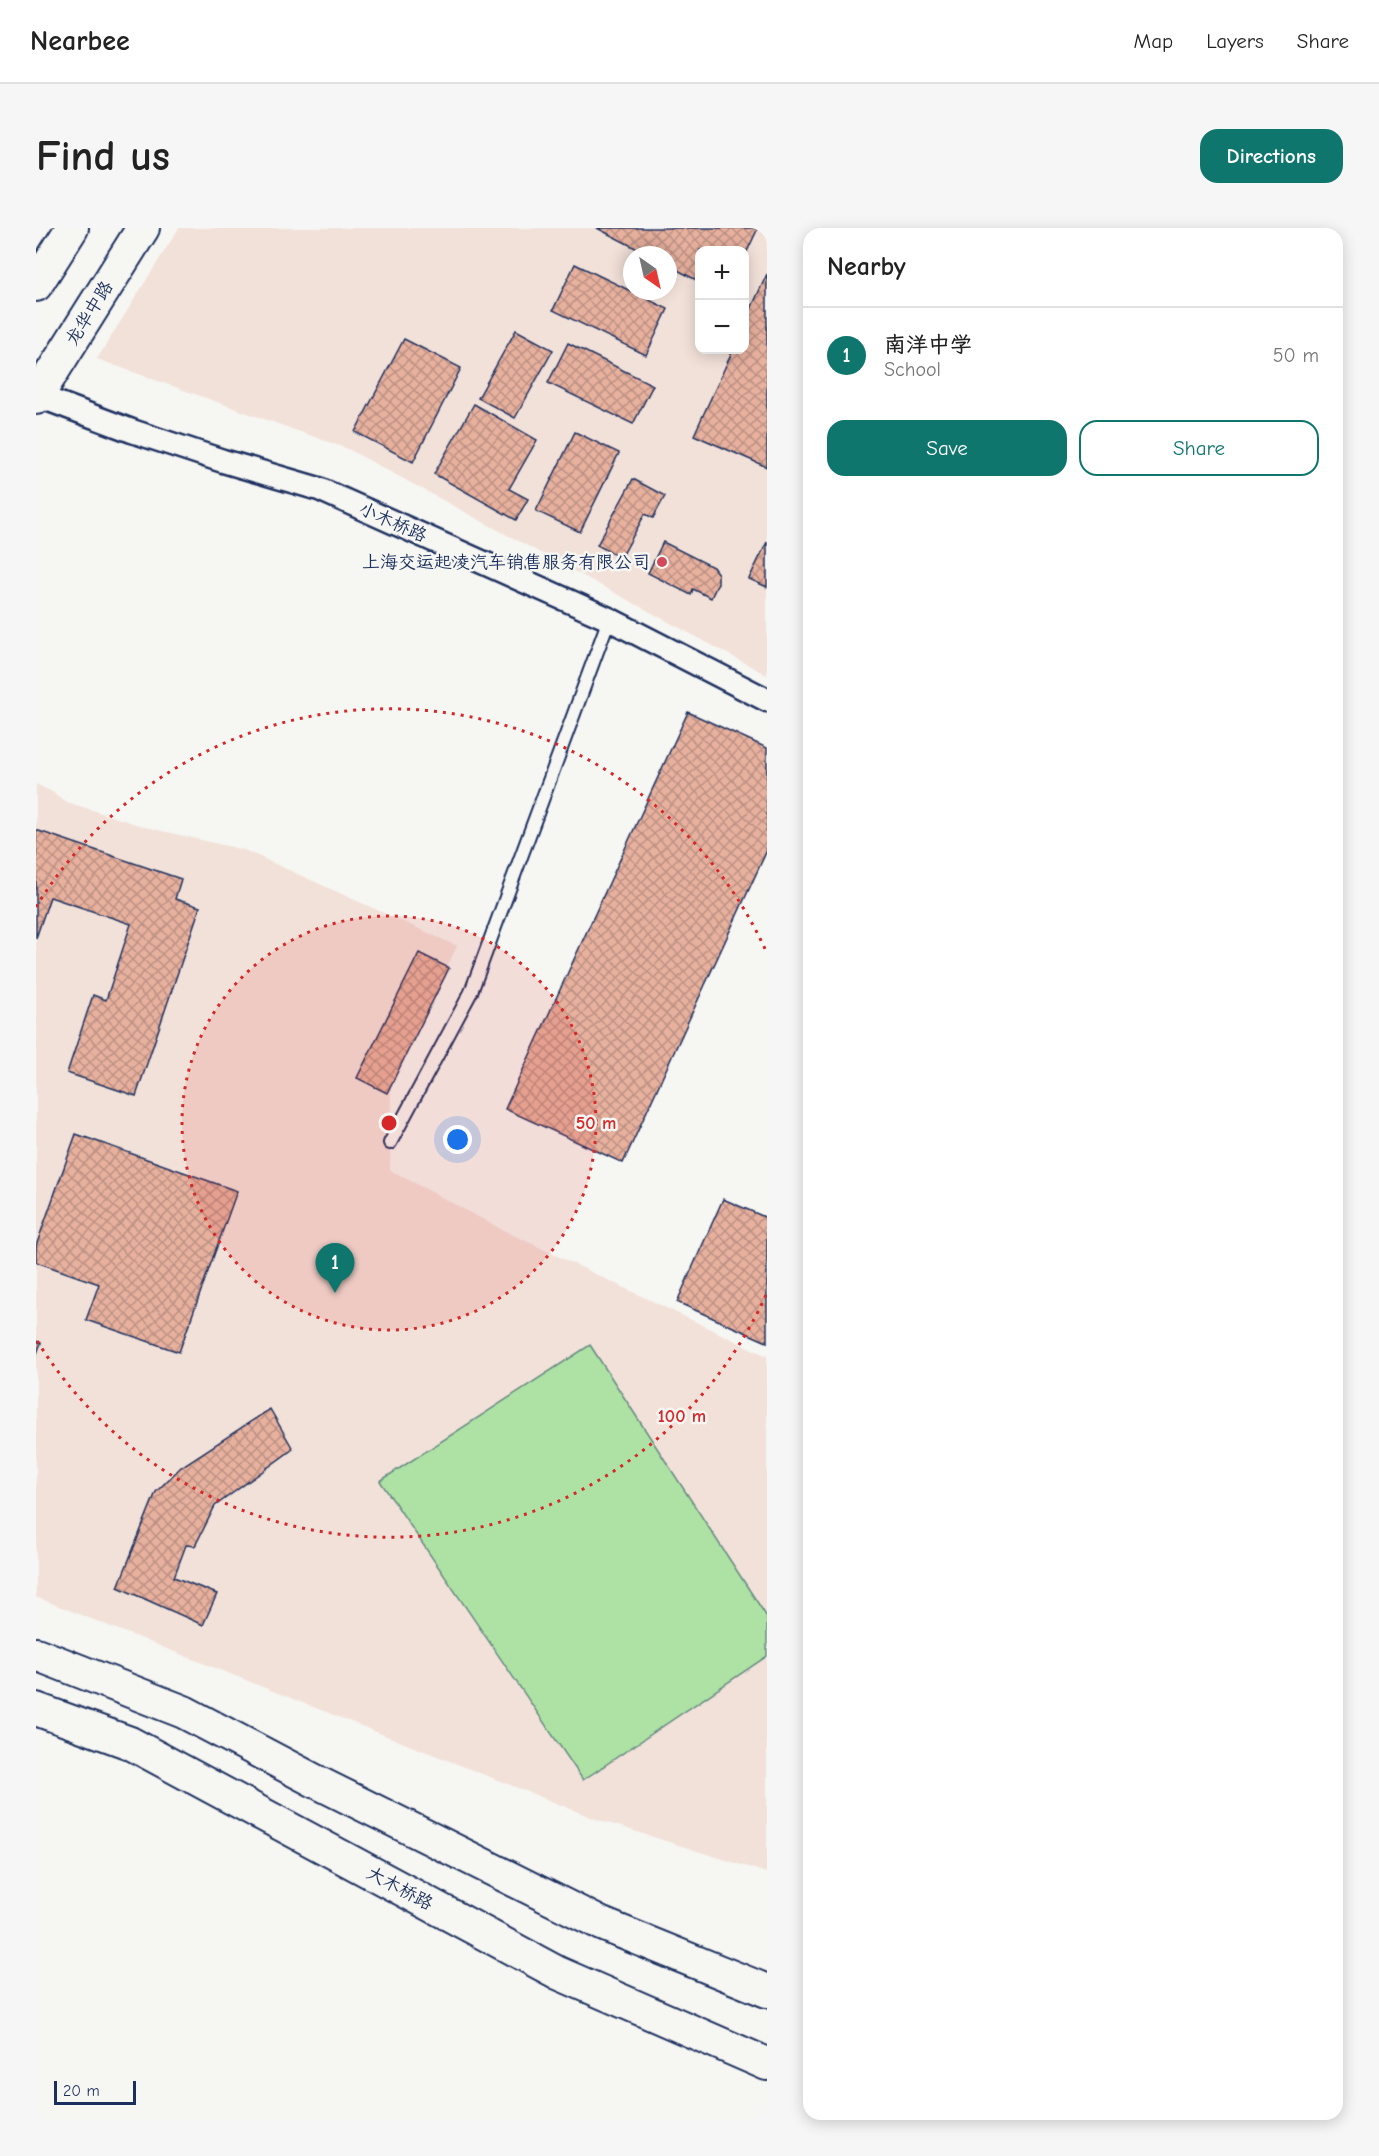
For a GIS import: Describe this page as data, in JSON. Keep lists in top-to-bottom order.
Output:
{
  "streets": {
    "street": ["龙华中路", "小木桥路", "大木桥路"]
  },
  "crossings": [
    ["龙华中路", "小木桥路"]
  ],
  "places": ["上海交运起凌汽车销售服务有限公司"],
  "scale_bar": "20 m",
  "north": "bottom right",
  "page": {
    "header": "Nearbee",
    "nav": ["Map", "Layers", "Share"],
    "buttons": [
      "Directions",
      ["Save", "Share"]
    ],
    "title": "Find us",
    "heading": "Nearby",
    "map_buttons": ["+", "−"],
    "list": [
      {
        "mark": "1",
        "name": "南洋中学",
        "note": "School",
        "value": "50 m"
      }
    ],
    "pins": "1",
    "scale": "20 m"
  },
  "rings": ["50 m", "100 m"]
}
